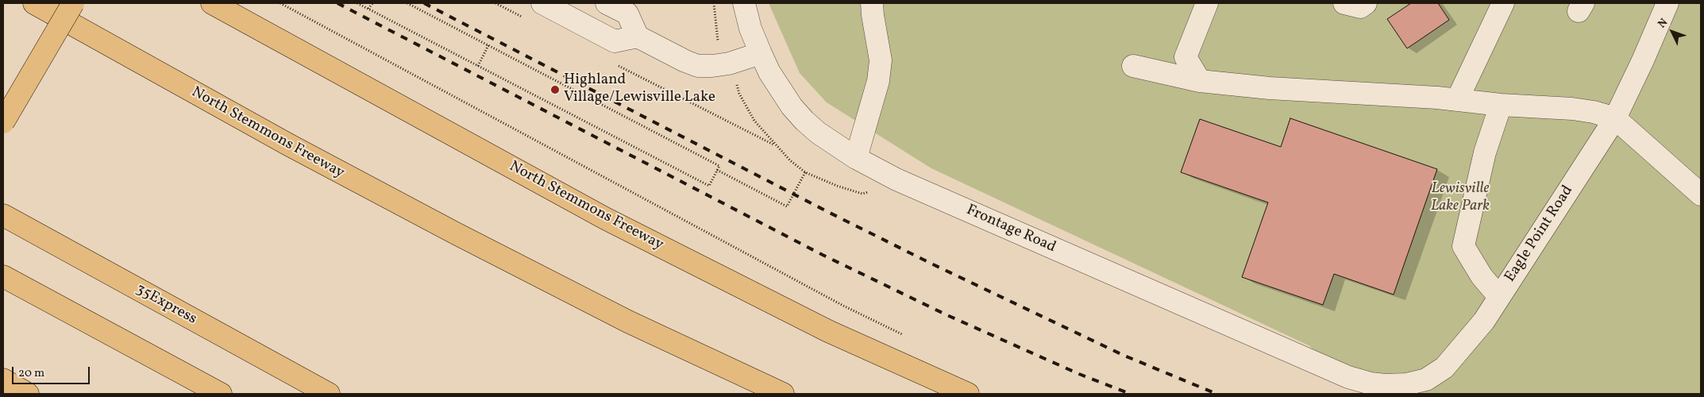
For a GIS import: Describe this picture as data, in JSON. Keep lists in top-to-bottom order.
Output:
{
  "streets": {
    "main road": ["North Stemmons Freeway", "35Express"],
    "street": ["Frontage Road", "Eagle Point Road"]
  },
  "crossings": [
    ["Frontage Road", "Eagle Point Road"]
  ],
  "parks": ["Lewisville Lake Park"],
  "places": ["Highland Village/Lewisville Lake"],
  "scale_bar": "20 m",
  "north": "top left"
}
